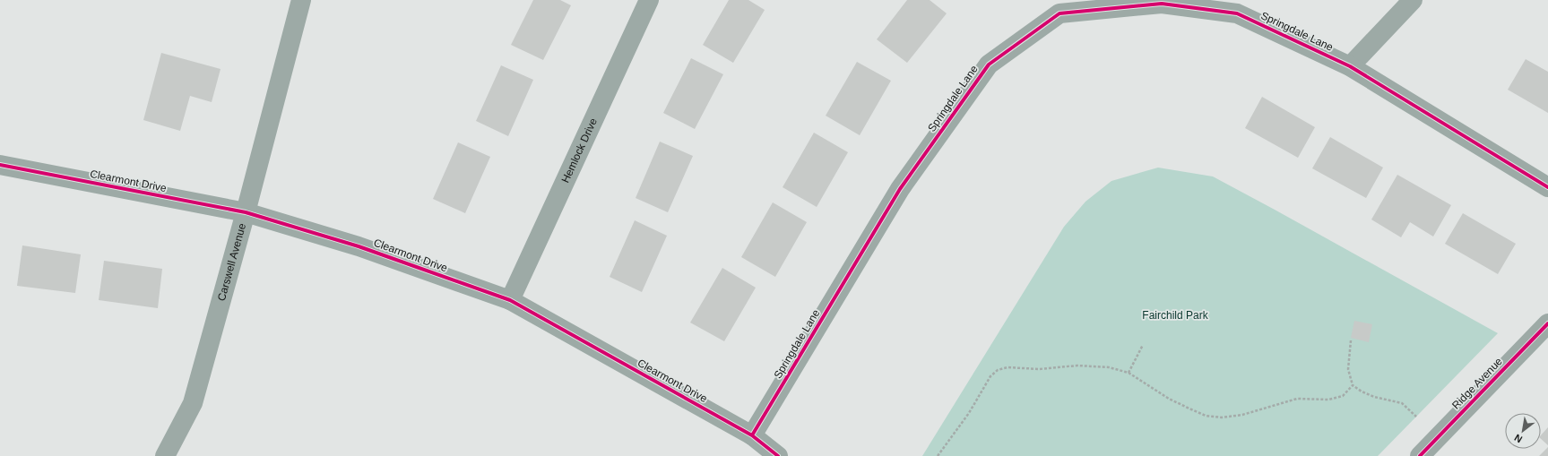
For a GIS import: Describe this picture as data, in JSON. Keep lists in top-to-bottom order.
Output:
{
  "streets": {
    "street": [
      "Springdale Lane",
      "Hemlock Drive",
      "Clearmont Drive",
      "Carswell Avenue",
      "Ridge Avenue"
    ]
  },
  "crossings": [
    ["Springdale Lane", "Clearmont Drive"],
    ["Hemlock Drive", "Clearmont Drive"],
    ["Clearmont Drive", "Carswell Avenue"]
  ],
  "parks": ["Fairchild Park"],
  "north": "bottom left"
}
